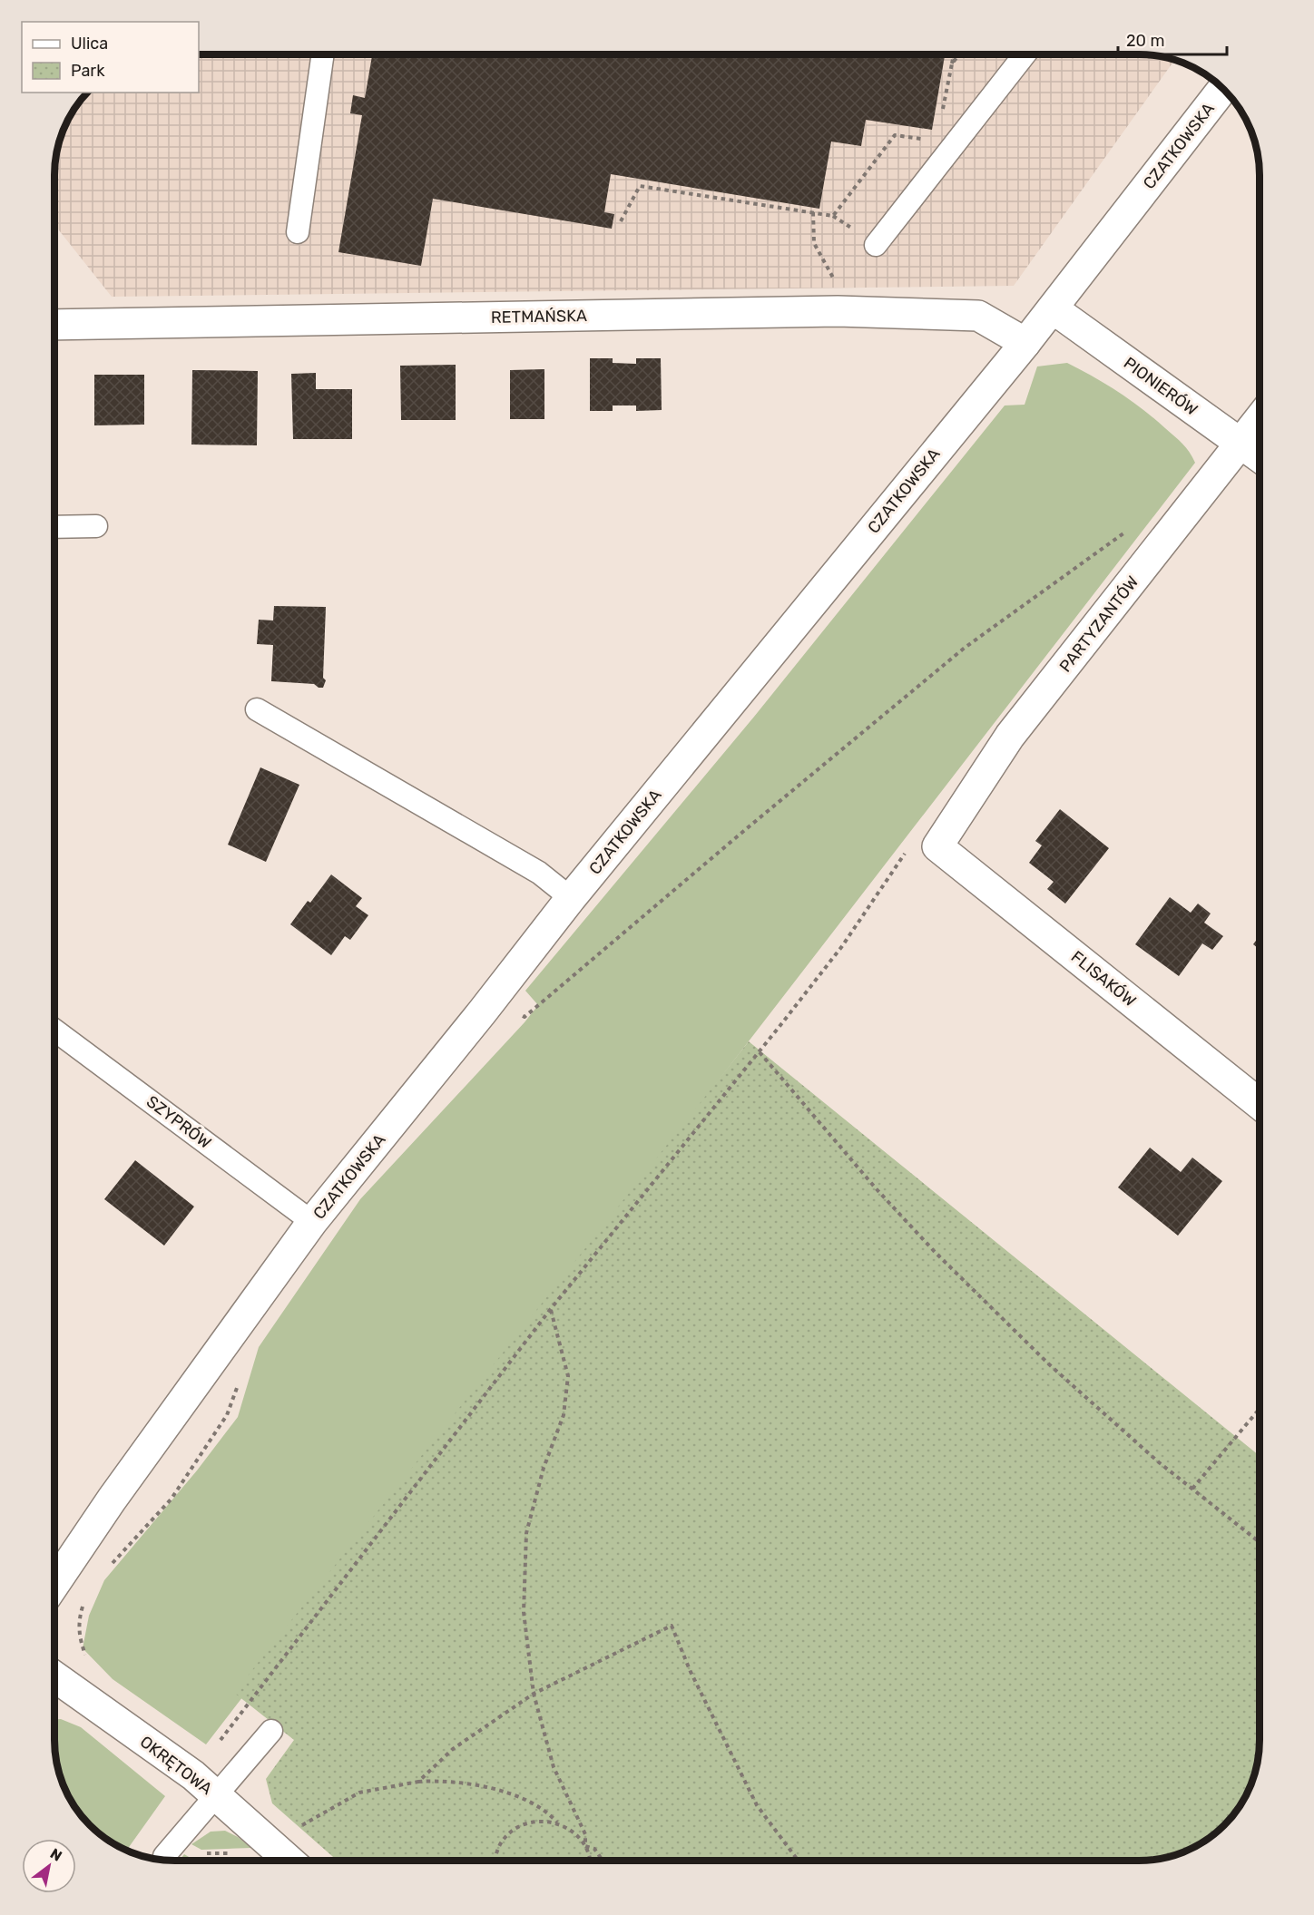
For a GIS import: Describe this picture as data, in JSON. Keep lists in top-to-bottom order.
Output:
{
  "streets": {
    "street": [
      "CZATKOWSKA",
      "RETMAŃSKA",
      "PIONIERÓW",
      "PARTYZANTÓW",
      "FLISAKÓW",
      "OKRĘTOWA"
    ],
    "lane": ["SZYPRÓW"]
  },
  "crossings": [
    ["CZATKOWSKA", "RETMAŃSKA"],
    ["CZATKOWSKA", "PIONIERÓW"],
    ["CZATKOWSKA", "SZYPRÓW"],
    ["PIONIERÓW", "PARTYZANTÓW"],
    ["PARTYZANTÓW", "FLISAKÓW"]
  ],
  "legend": ["Ulica", "Park"],
  "scale_bar": "20 m",
  "north": "top right"
}
